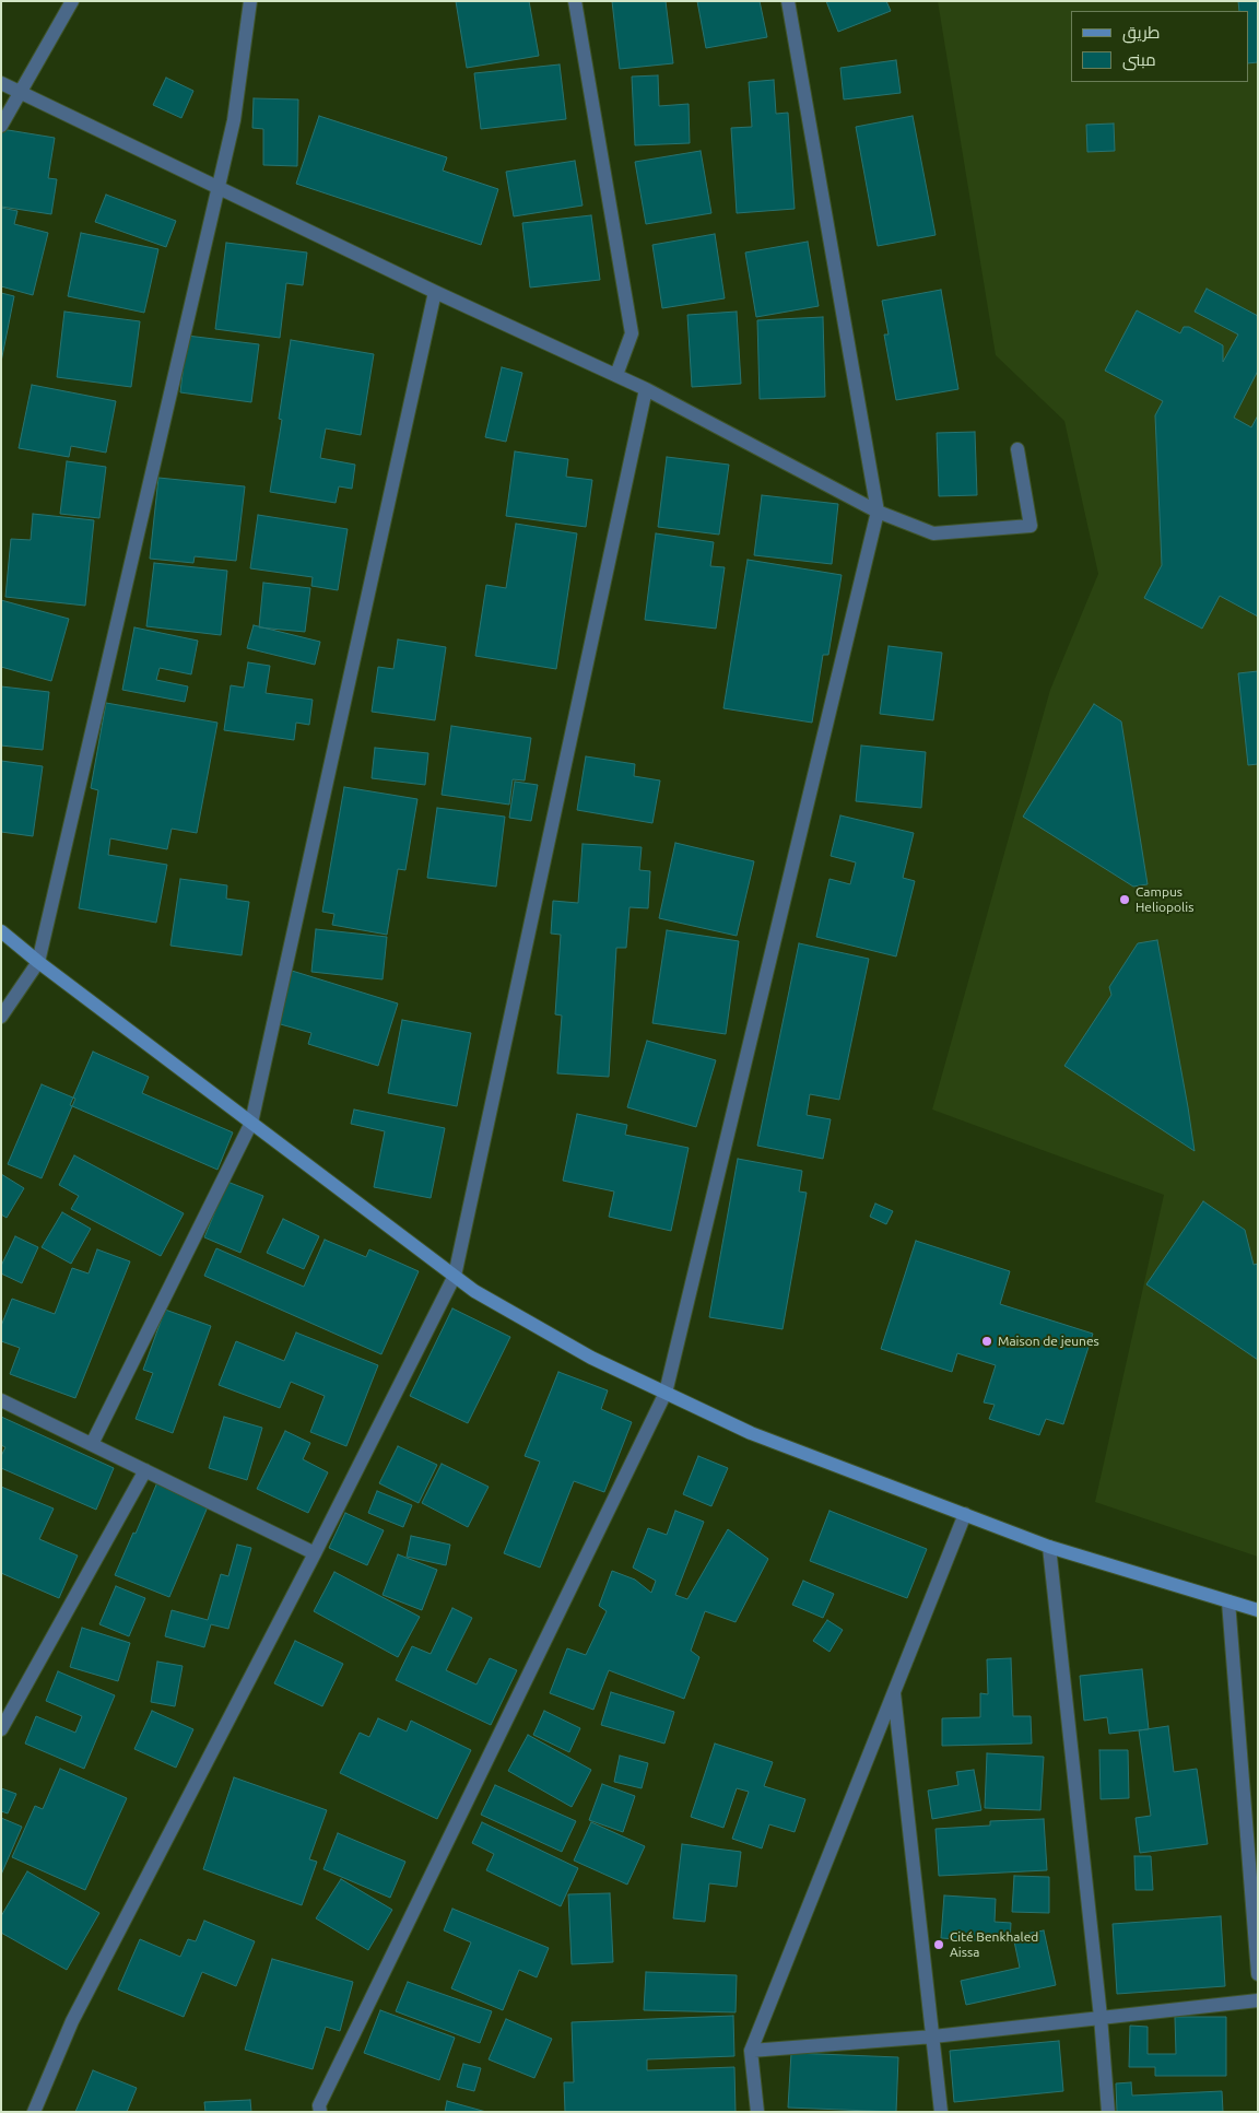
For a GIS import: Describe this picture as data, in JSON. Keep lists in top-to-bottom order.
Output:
{
  "places": ["Campus Heliopolis", "Maison de jeunes", "Cité Benkhaled Aissa"],
  "legend": ["طريق", "مبنى"]
}
